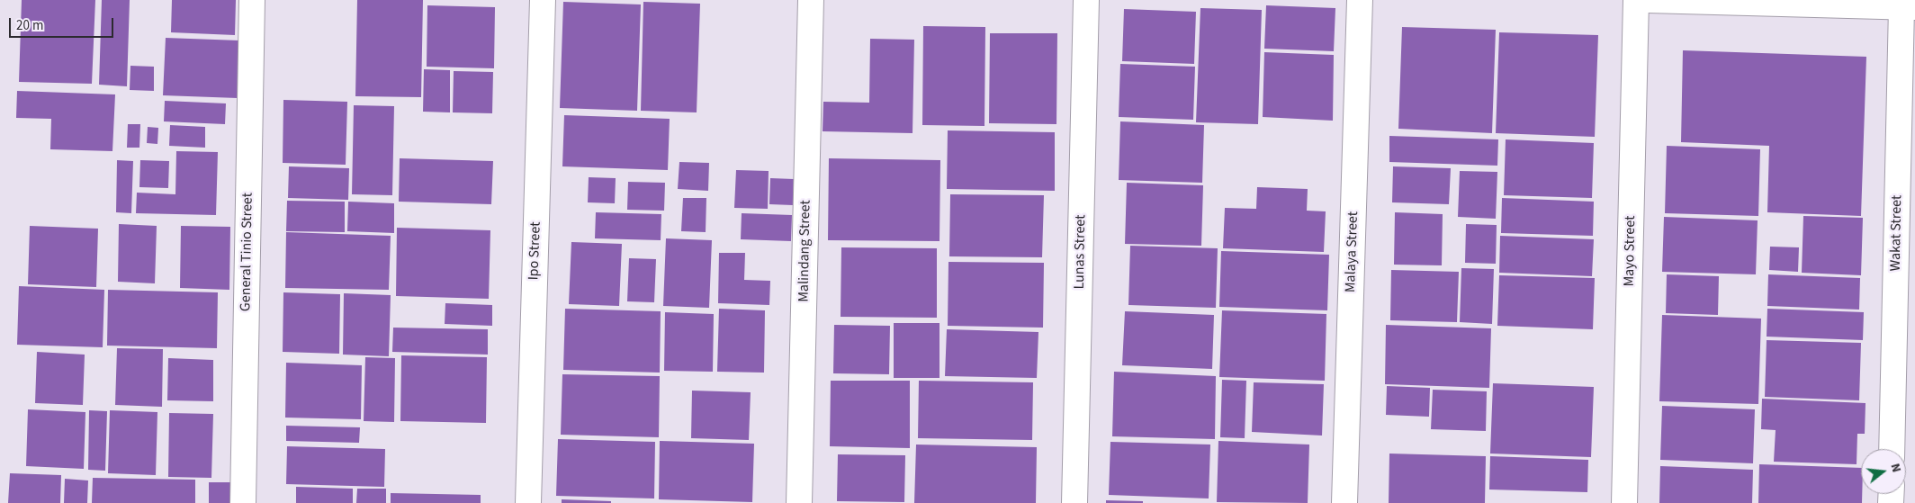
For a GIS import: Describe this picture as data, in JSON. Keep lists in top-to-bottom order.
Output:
{
  "streets": {
    "street": [
      "Wakat Street",
      "Ipo Street",
      "Malindang Street",
      "Mayo Street",
      "General Tinio Street",
      "Lunas Street",
      "Malaya Street"
    ]
  },
  "scale_bar": "20 m",
  "north": "right"
}
